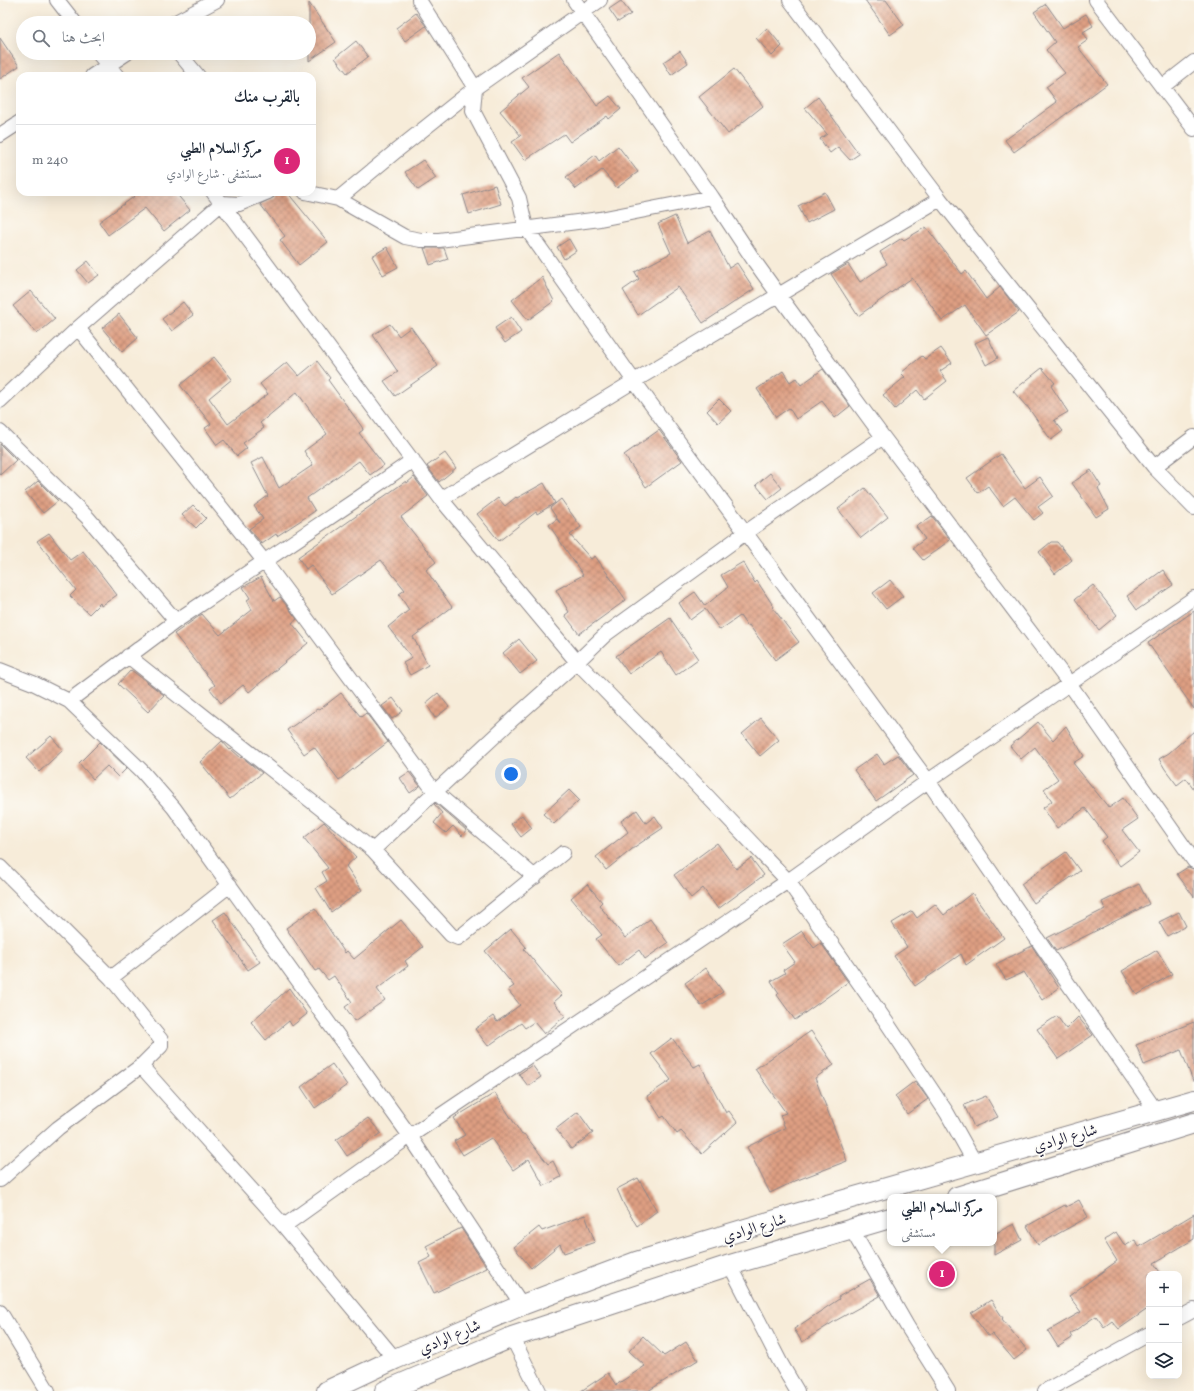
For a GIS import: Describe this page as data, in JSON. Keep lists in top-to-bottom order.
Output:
{
  "streets": {
    "main road": ["شارع الوادي"]
  },
  "page": {
    "search": "ابحث هنا",
    "heading": "بالقرب منك",
    "list": [
      {
        "mark": "1",
        "name": "مركز السلام الطبي",
        "note": "مستشفى · شارع الوادي",
        "value": "240 m"
      }
    ],
    "popup": ["مركز السلام الطبي", "مستشفى"],
    "pins": "1",
    "map_buttons": ["+", "−"]
  }
}
